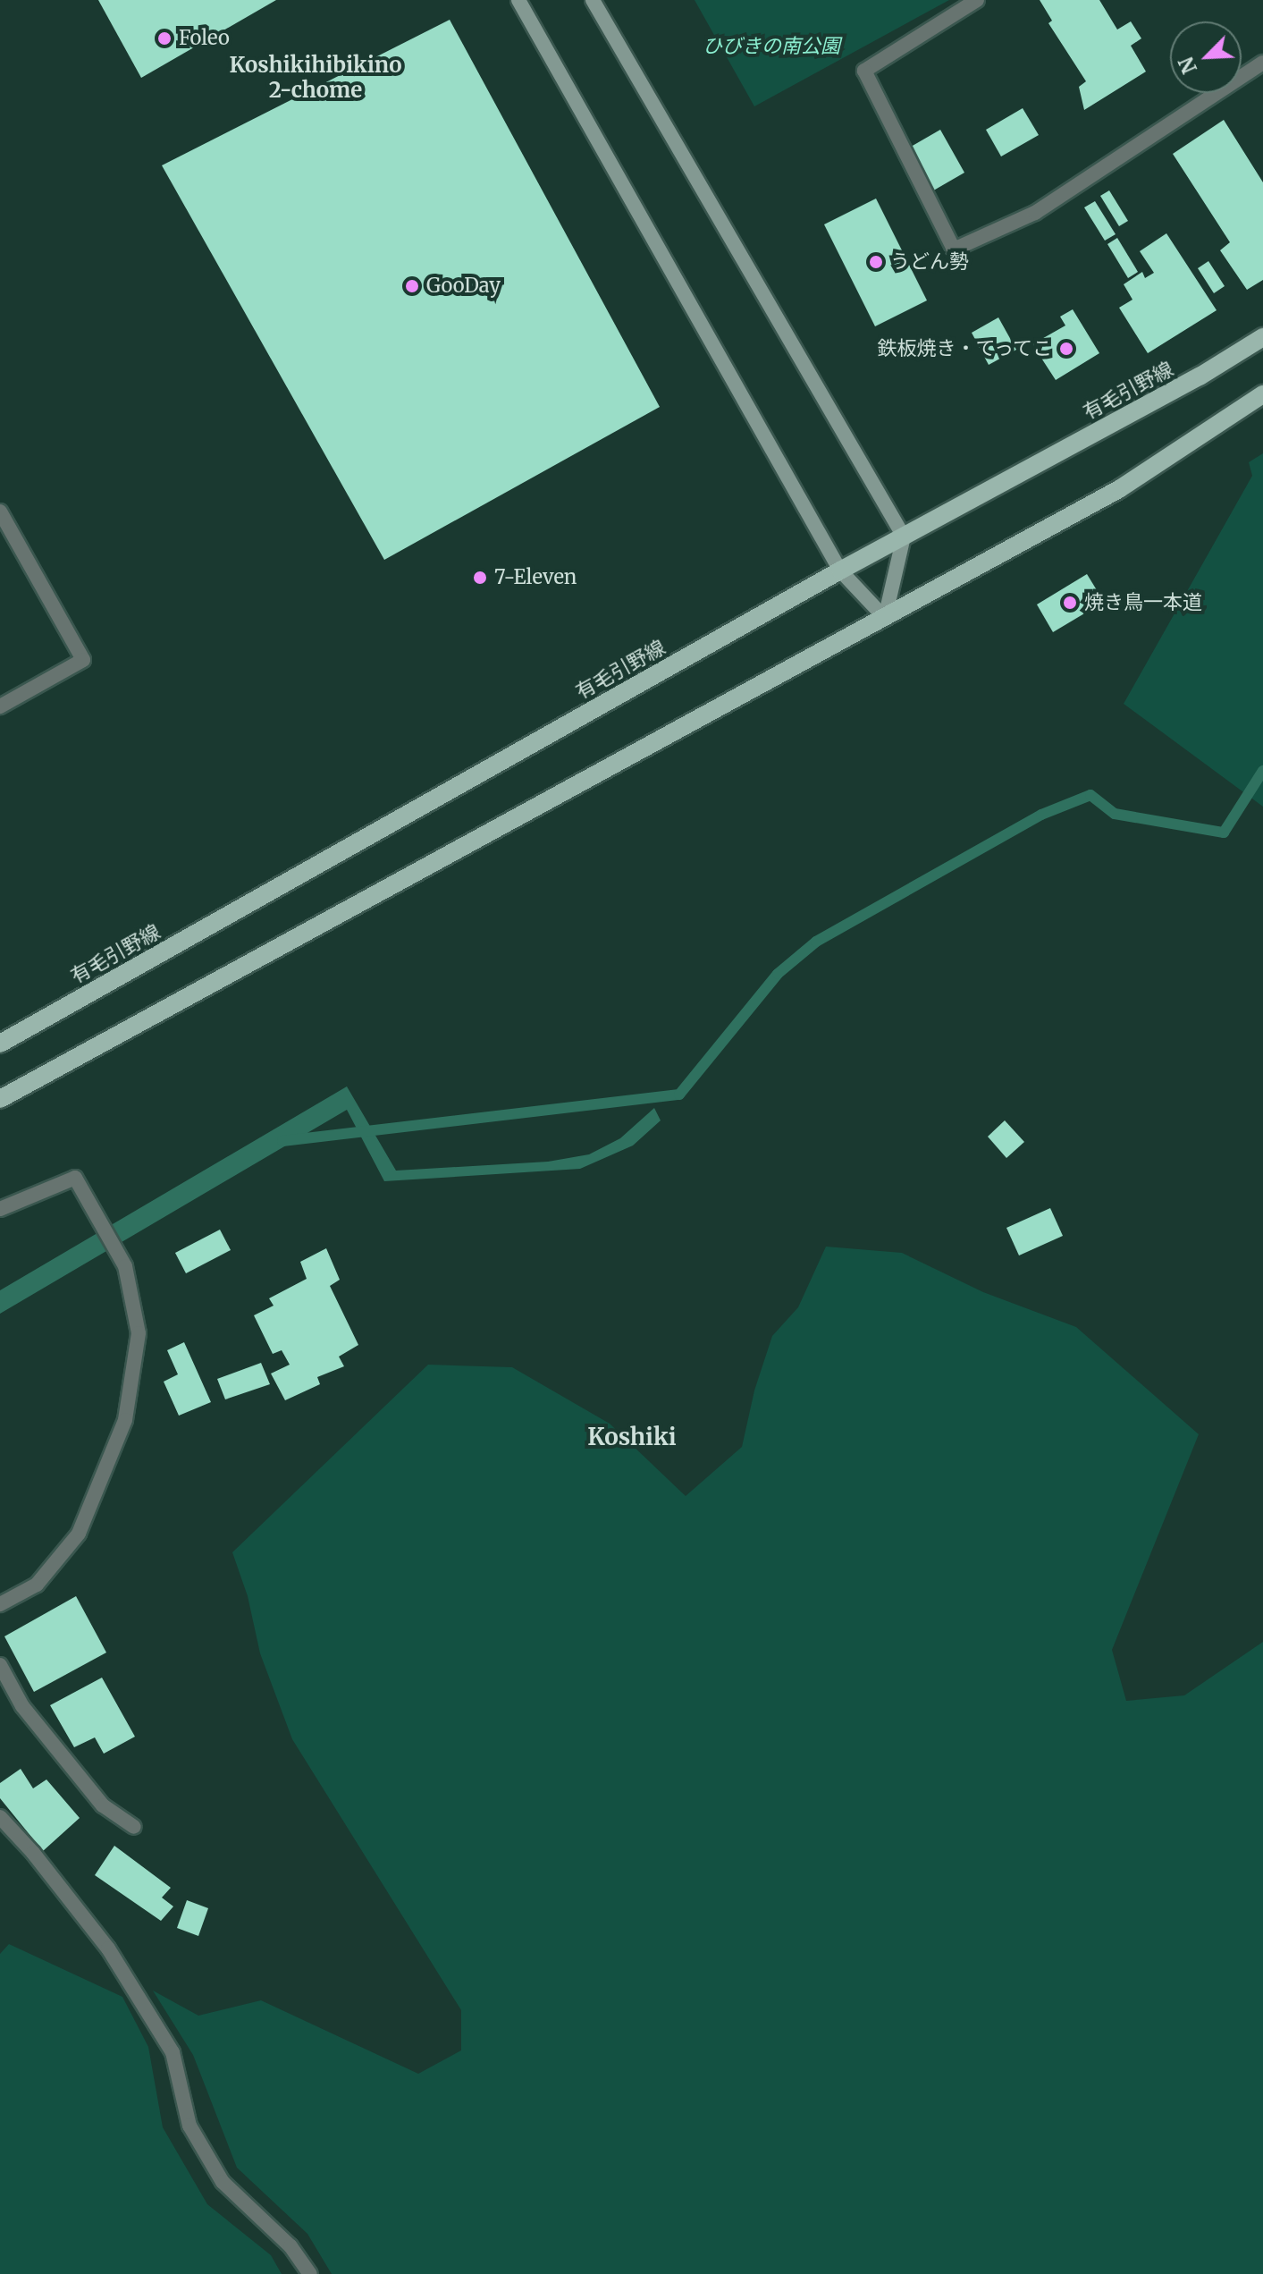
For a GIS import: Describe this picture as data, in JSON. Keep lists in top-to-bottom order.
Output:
{
  "streets": {
    "main road": ["有毛引野線"]
  },
  "districts": ["Koshikihibikino 2-chome", "Koshiki"],
  "parks": ["ひびきの南公園"],
  "places": [
    "Foleo",
    "うどん勢",
    "GooDay",
    "鉄板焼き・てってこ",
    "7-Eleven",
    "焼き鳥一本道"
  ],
  "north": "bottom left"
}
